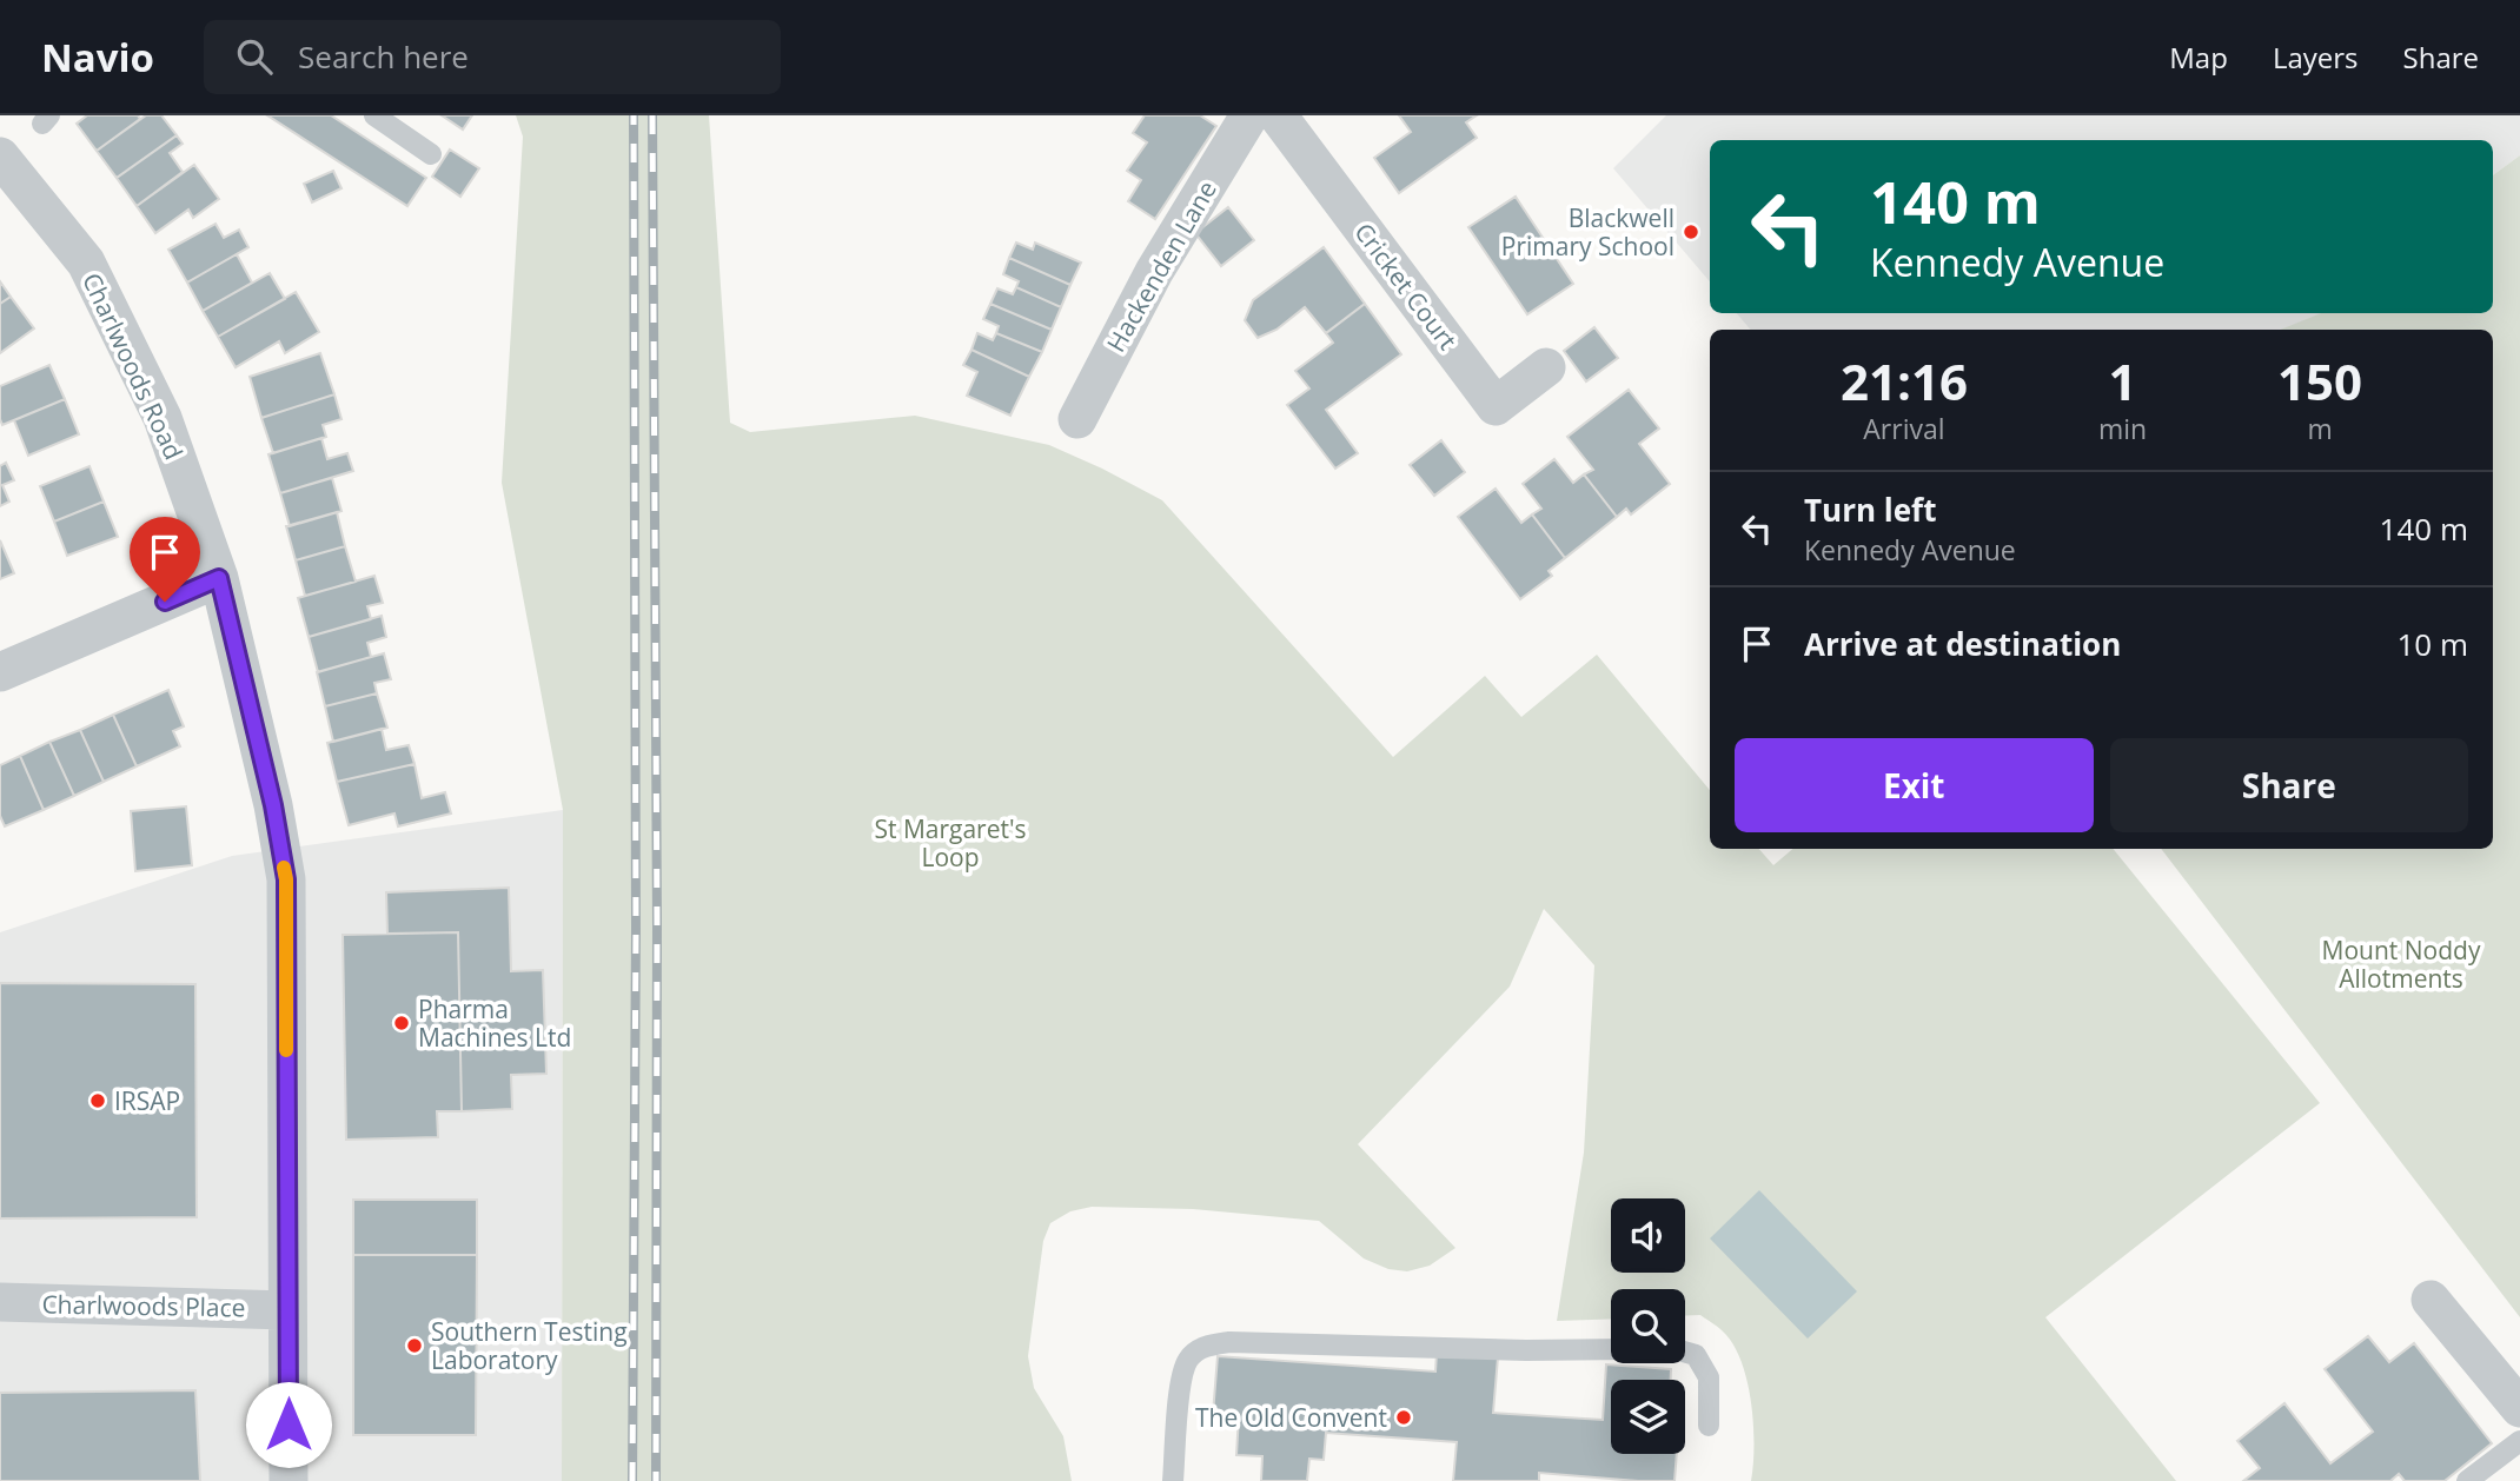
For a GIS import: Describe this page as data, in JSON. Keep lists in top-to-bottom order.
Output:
{
  "streets": {
    "street": [
      "Hackenden Lane",
      "Cricket Court",
      "Charlwoods Road",
      "Charlwoods Place"
    ]
  },
  "crossings": [
    ["Charlwoods Road", "Charlwoods Place"]
  ],
  "parks": ["St Margaret's Loop", "Mount Noddy Allotments"],
  "places": [
    "Blackwell Primary School",
    "Pharma Machines Ltd",
    "IRSAP",
    "Southern Testing Laboratory",
    "The Old Convent"
  ],
  "page": {
    "header": "Navio",
    "search": "Search here",
    "nav": ["Map", "Layers", "Share"],
    "turn": ["140 m", "Kennedy Avenue"],
    "eta": [
      "21:16",
      "Arrival",
      "1",
      "min",
      "150",
      "m"
    ],
    "list": [
      {
        "name": "Turn left",
        "note": "Kennedy Avenue",
        "value": "140 m"
      },
      {
        "name": "Arrive at destination",
        "value": "10 m"
      }
    ],
    "buttons": ["Exit", "Share"]
  }
}
